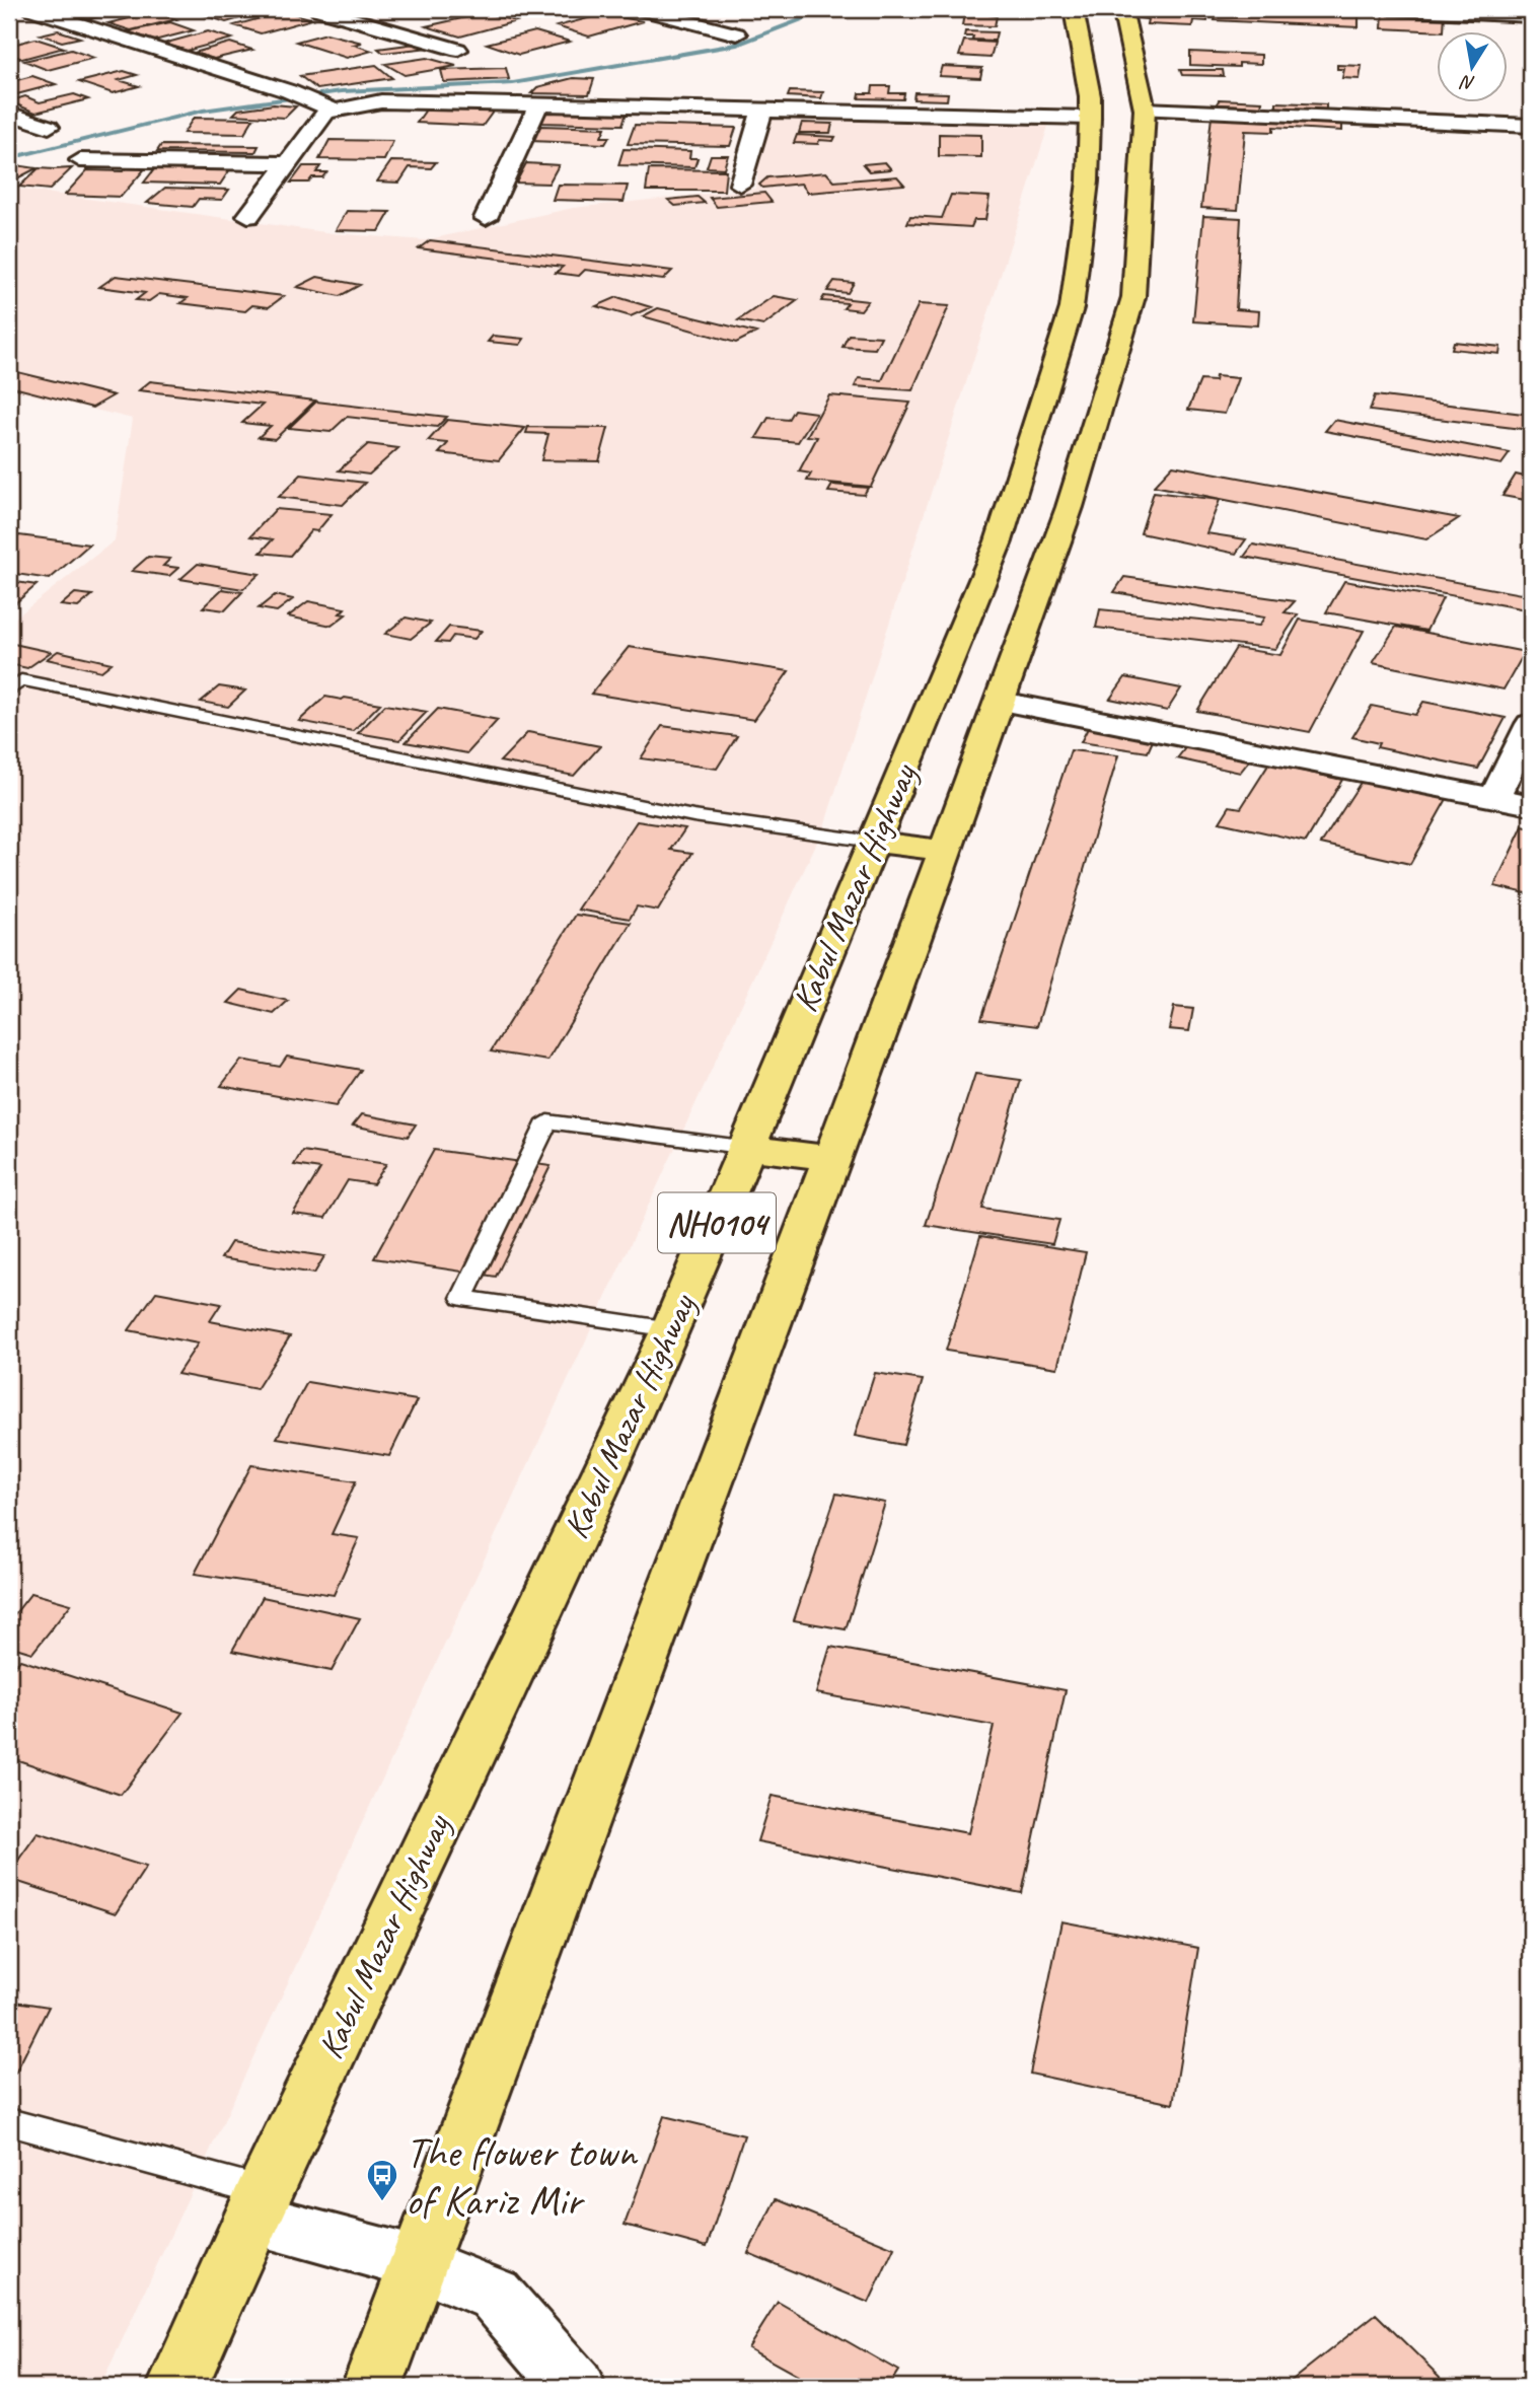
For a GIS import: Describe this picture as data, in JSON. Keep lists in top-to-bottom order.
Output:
{
  "streets": {
    "highway": ["Kabul Mazar Highway", "NH0104"]
  },
  "places": {
    "bus stop": ["The flower town of Kariz Mir"]
  },
  "north": "bottom"
}
